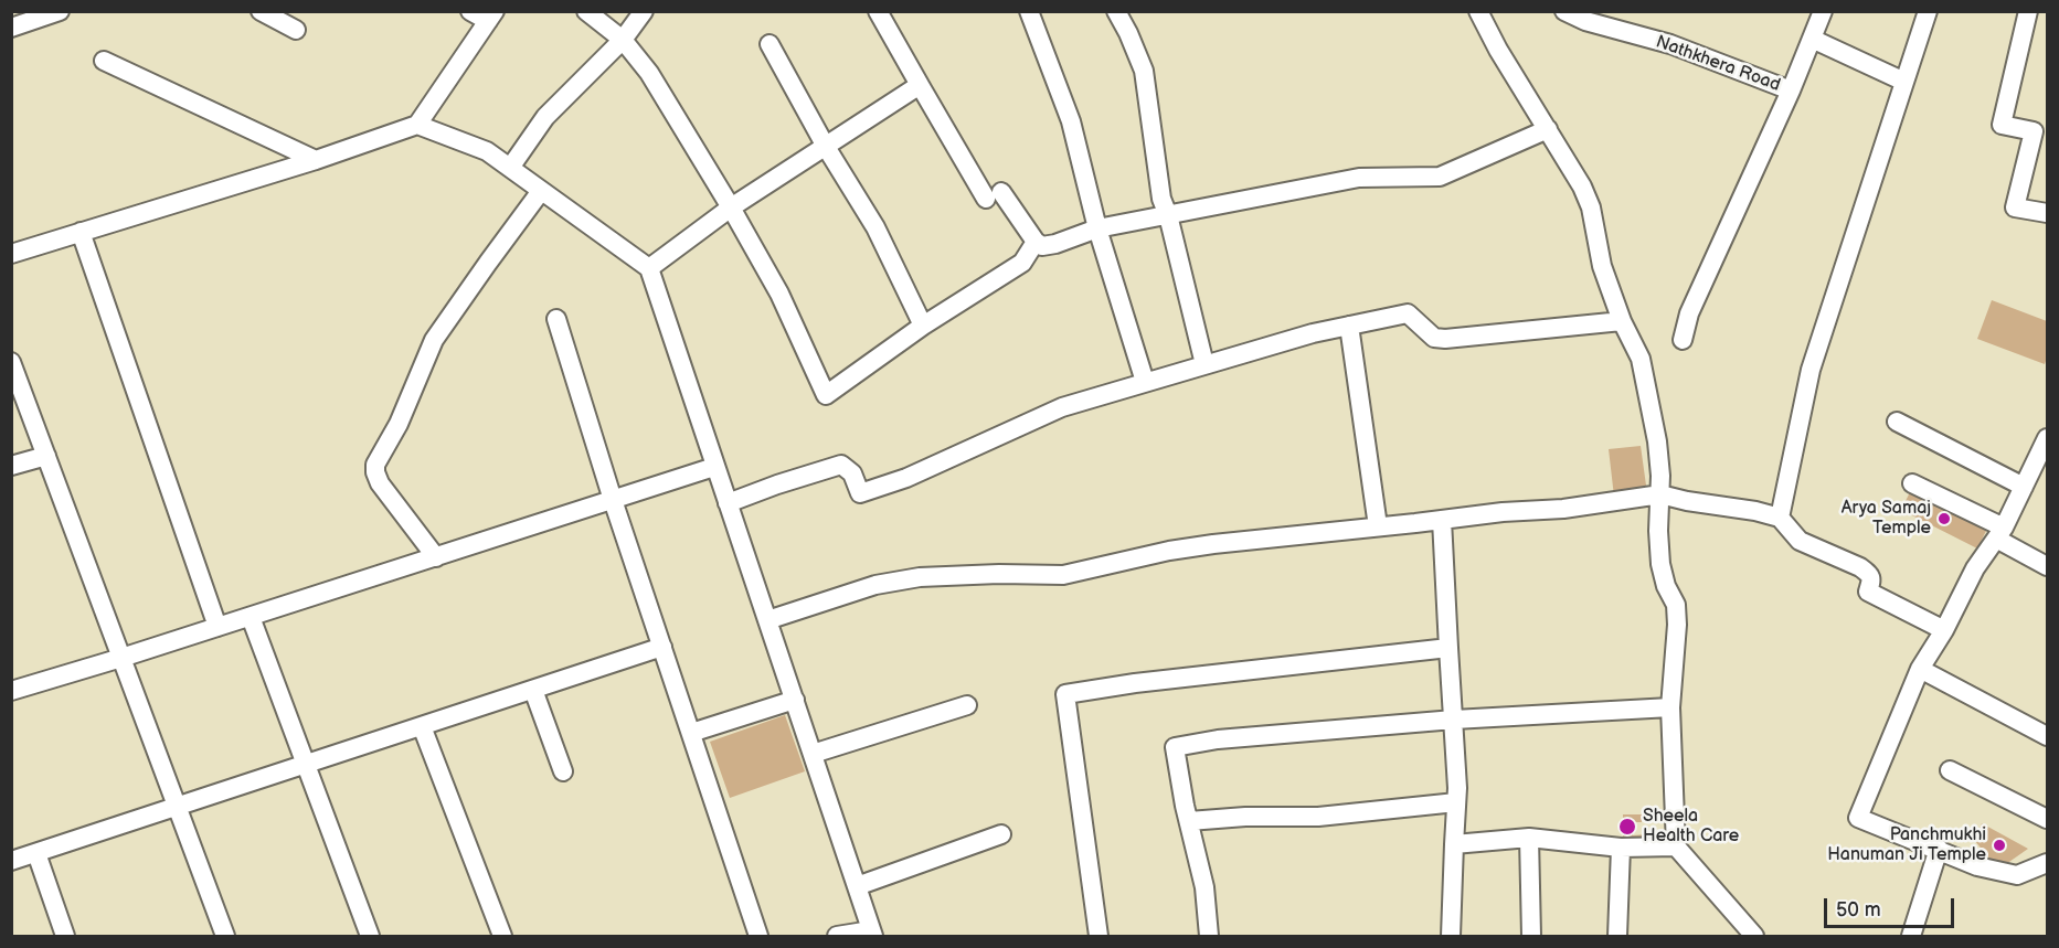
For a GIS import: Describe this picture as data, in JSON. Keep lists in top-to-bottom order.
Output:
{
  "streets": {
    "street": ["Nathkhera Road"]
  },
  "places": ["Arya Samaj Temple", "Sheela Health Care", "Panchmukhi Hanuman Ji Temple"],
  "scale_bar": "50 m"
}
